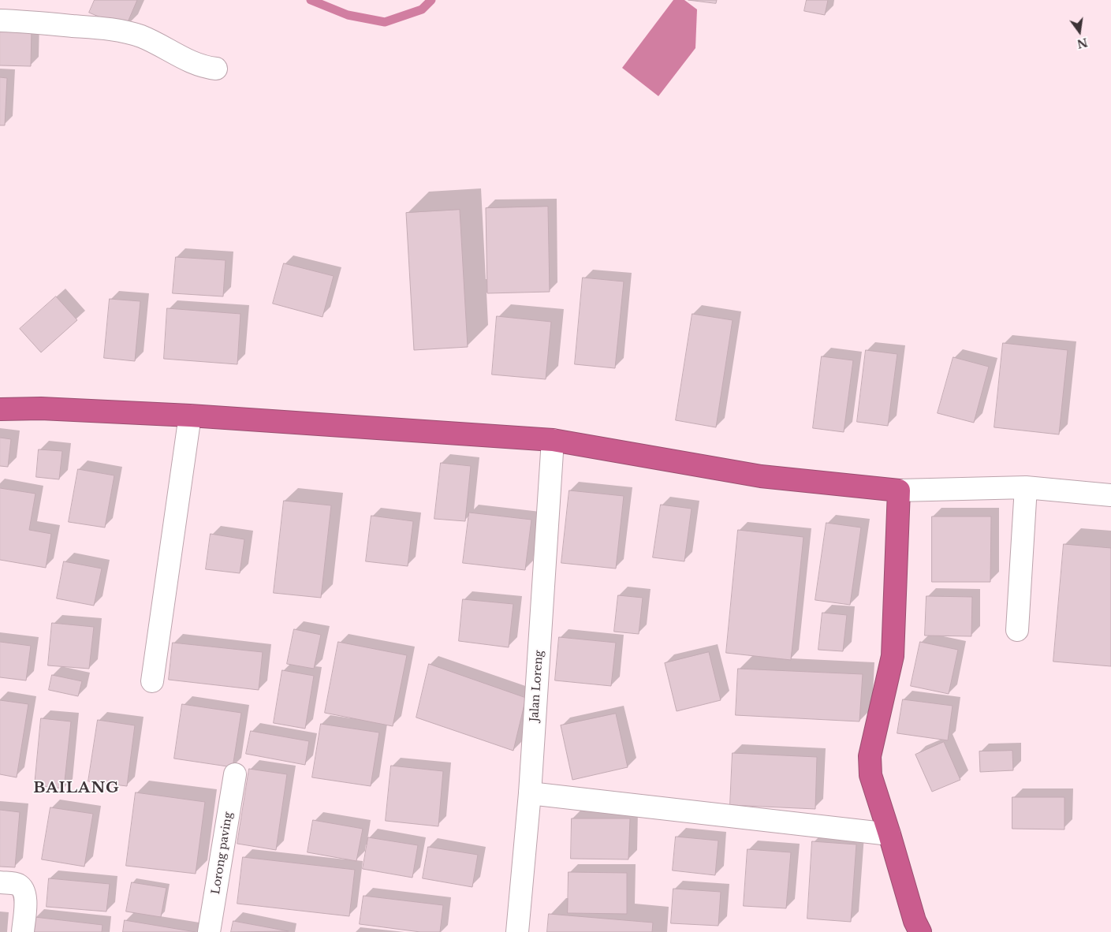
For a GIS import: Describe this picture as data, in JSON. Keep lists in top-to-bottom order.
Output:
{
  "streets": {
    "street": ["Jalan Loreng", "Lorong paving"]
  },
  "districts": ["BAILANG"],
  "north": "bottom"
}
